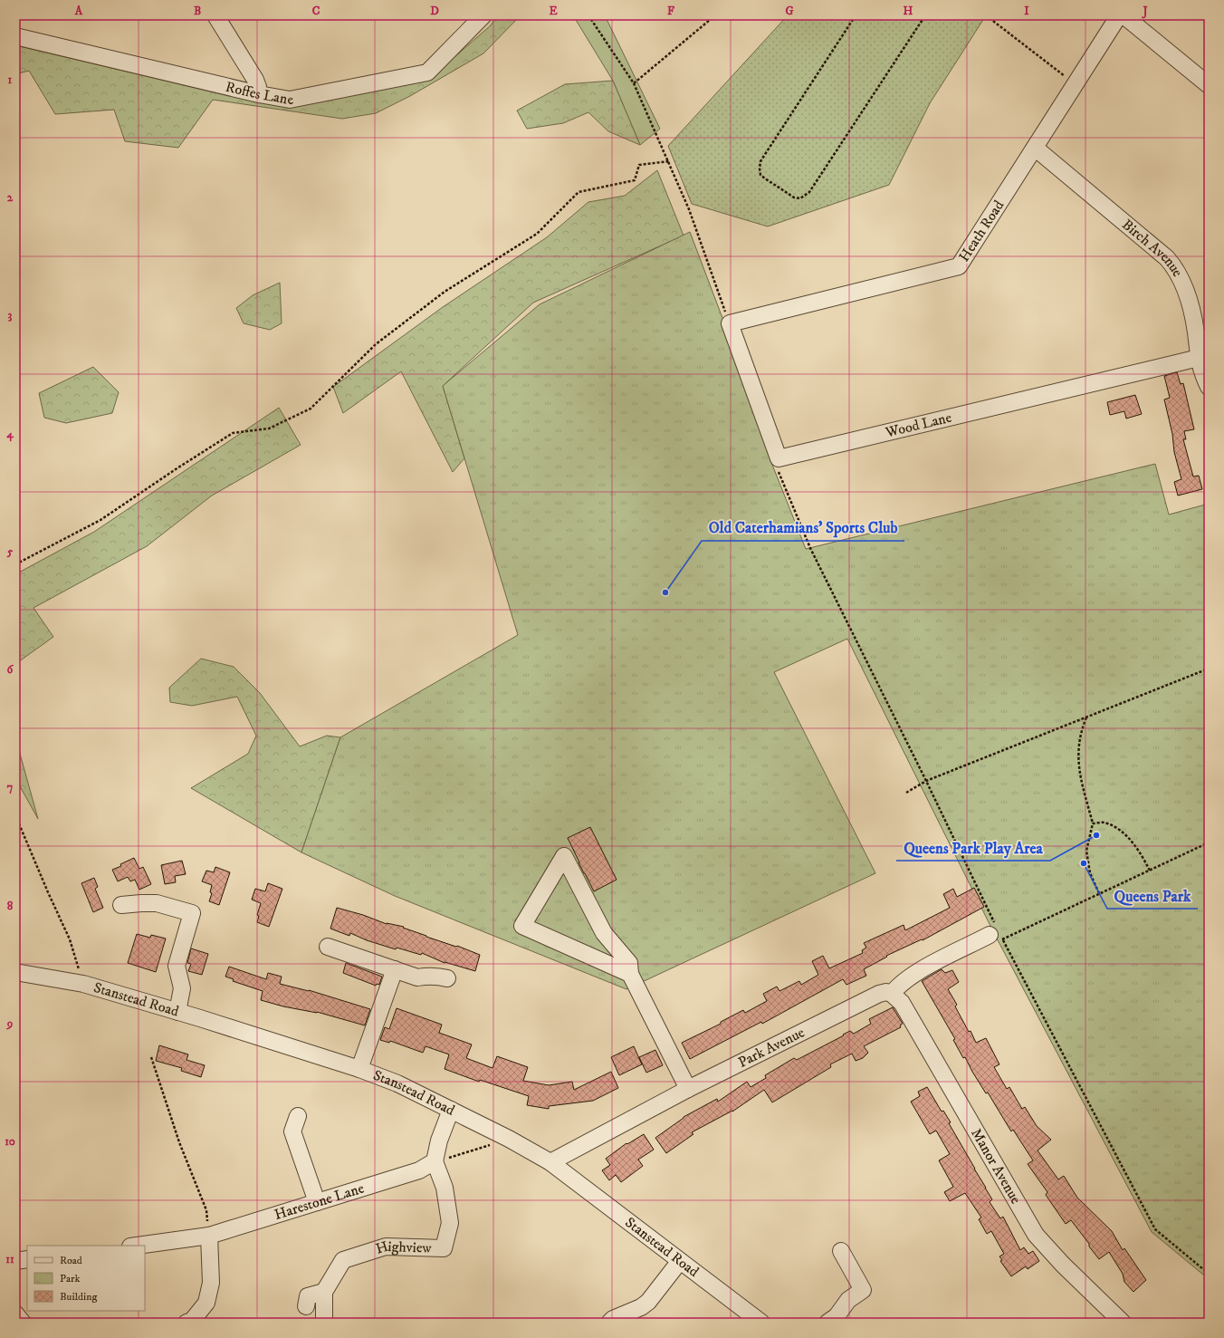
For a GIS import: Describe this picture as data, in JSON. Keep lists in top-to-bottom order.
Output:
{
  "streets": {
    "street": [
      "Roffes Lane",
      "Heath Road",
      "Birch Avenue",
      "Wood Lane",
      "Stanstead Road",
      "Park Avenue",
      "Manor Avenue",
      "Harestone Lane",
      "Highview"
    ]
  },
  "crossings": [
    ["Heath Road", "Birch Avenue"],
    ["Birch Avenue", "Wood Lane"],
    ["Stanstead Road", "Park Avenue"],
    ["Park Avenue", "Manor Avenue"],
    ["Harestone Lane", "Highview"]
  ],
  "places": ["Old Caterhamians' Sports Club", "Queens Park Play Area", "Queens Park"],
  "legend": ["Road", "Park", "Building"],
  "grid": {
    "columns": [
      "A",
      "B",
      "C",
      "D",
      "E",
      "F",
      "G",
      "H",
      "I",
      "J"
    ],
    "rows": [
      "1",
      "2",
      "3",
      "4",
      "5",
      "6",
      "7",
      "8",
      "9",
      "10",
      "11"
    ]
  }
}
